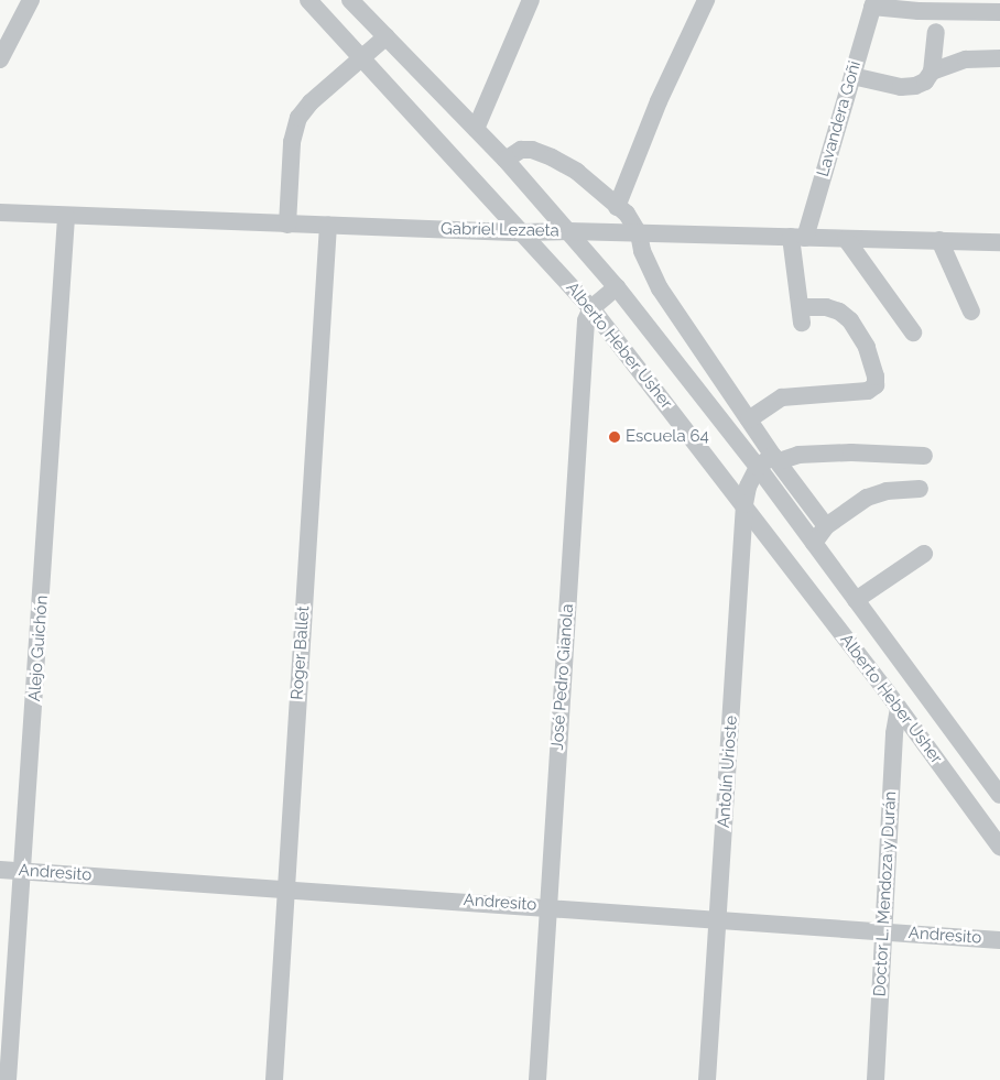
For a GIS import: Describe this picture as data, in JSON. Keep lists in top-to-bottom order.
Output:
{
  "streets": {
    "street": [
      "Lavandera Goñi",
      "Gabriel Lezaeta",
      "Alberto Heber Usher",
      "Alejo Guichón",
      "Roger Ballet",
      "José Pedro Gianola",
      "Antolín Urioste",
      "Andresito",
      "Doctor L. Mendoza y Durán"
    ]
  },
  "crossings": [
    ["Lavandera Goñi", "Gabriel Lezaeta"],
    ["Gabriel Lezaeta", "Alberto Heber Usher"],
    ["Gabriel Lezaeta", "Alejo Guichón"],
    ["Gabriel Lezaeta", "Roger Ballet"],
    ["Alberto Heber Usher", "José Pedro Gianola"],
    ["Alberto Heber Usher", "Antolín Urioste"],
    ["Alberto Heber Usher", "Doctor L. Mendoza y Durán"],
    ["Alejo Guichón", "Andresito"],
    ["Roger Ballet", "Andresito"],
    ["José Pedro Gianola", "Andresito"],
    ["Antolín Urioste", "Andresito"],
    ["Andresito", "Doctor L. Mendoza y Durán"]
  ],
  "places": ["Escuela 64"]
}
